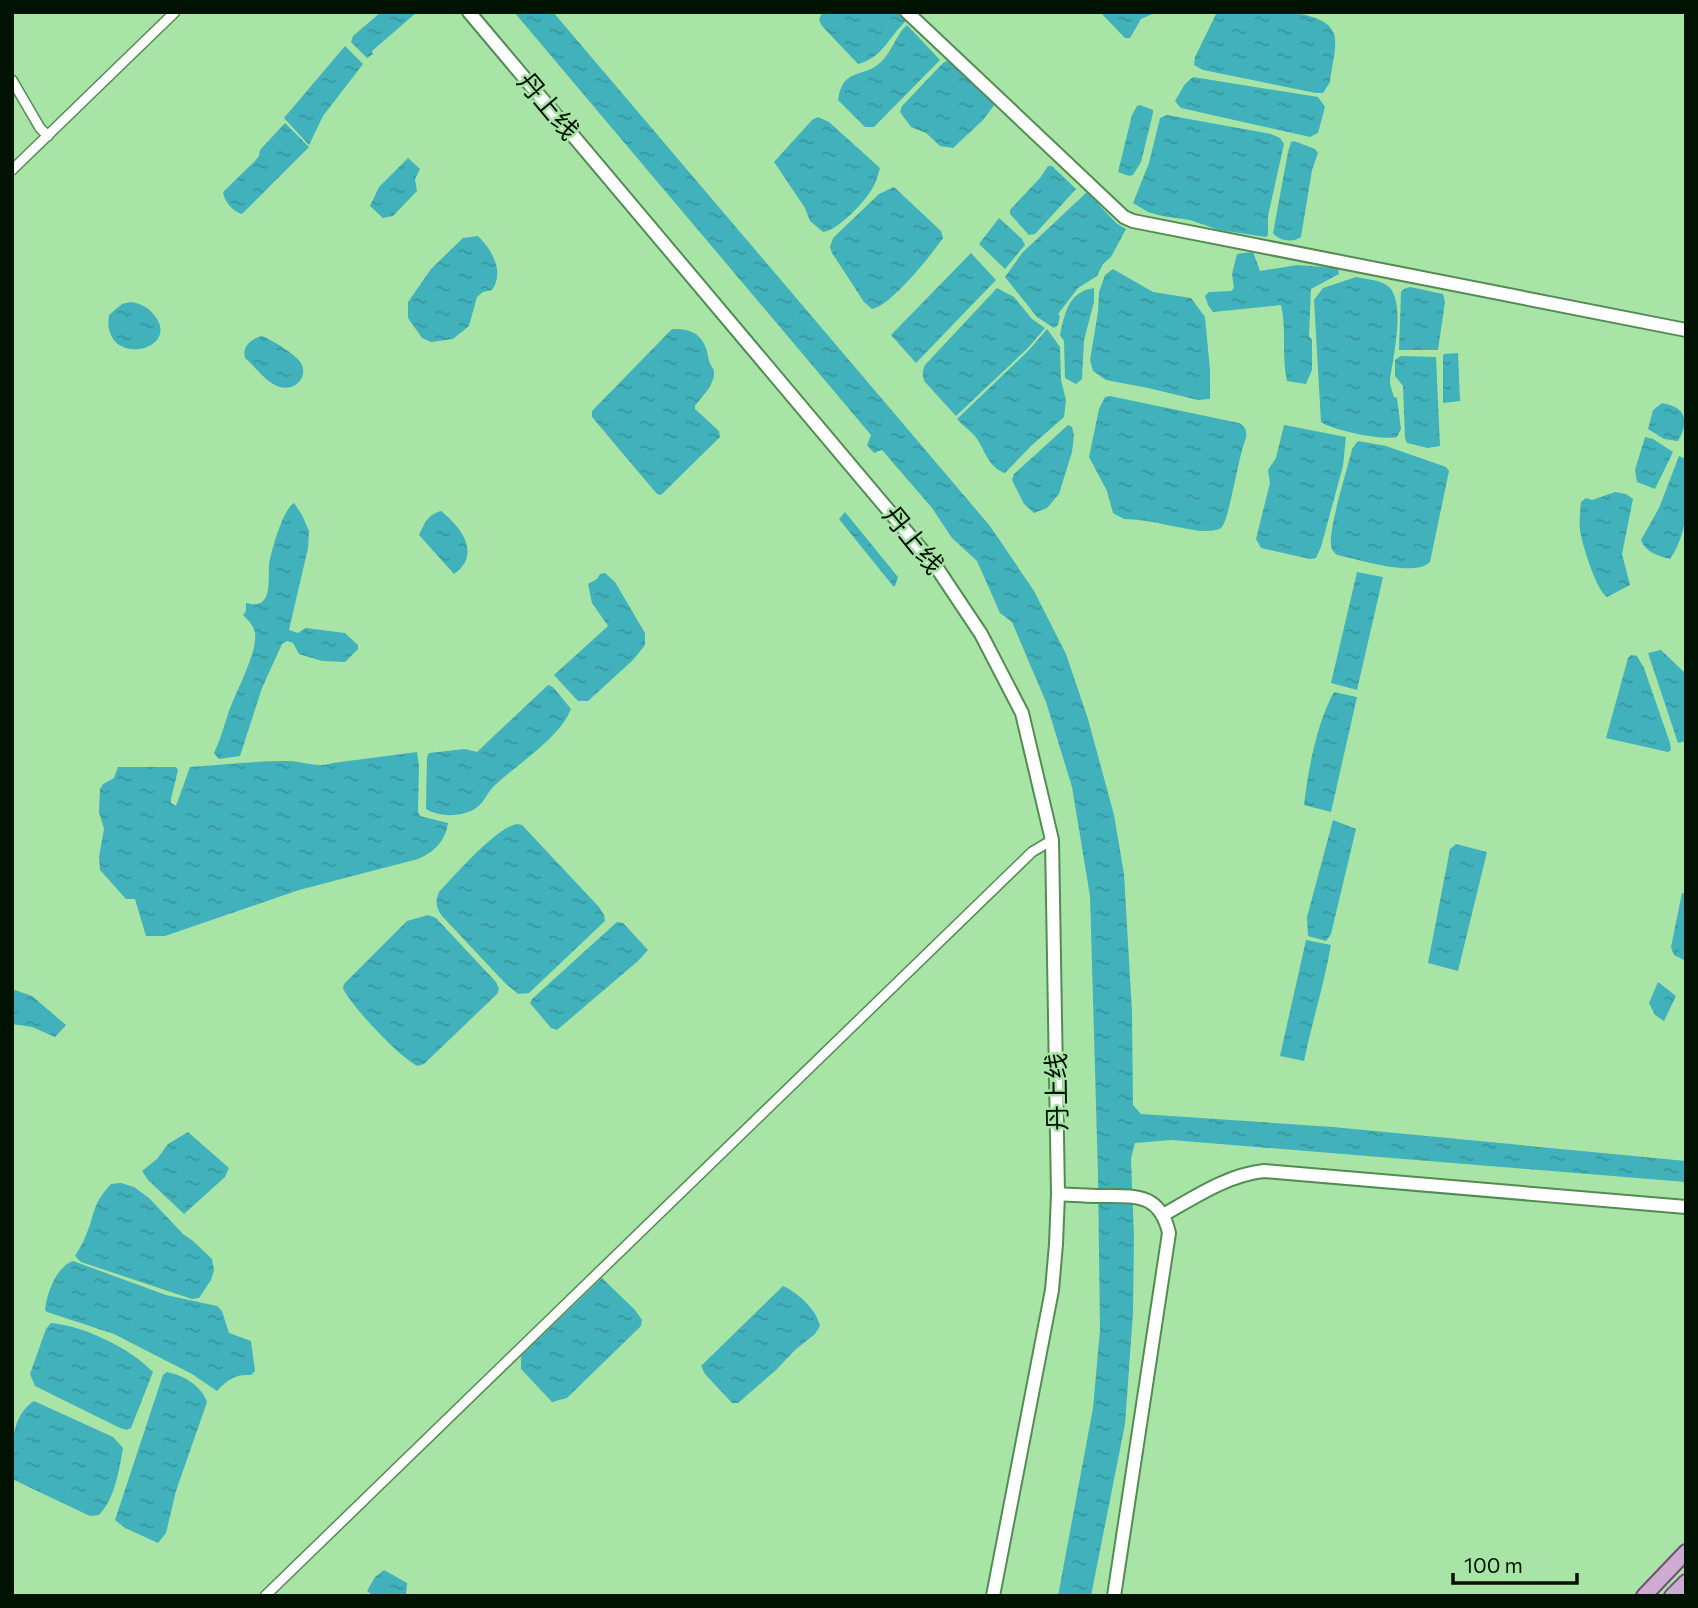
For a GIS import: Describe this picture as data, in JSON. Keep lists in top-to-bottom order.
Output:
{
  "streets": {
    "street": ["丹上线"]
  },
  "scale_bar": "100 m"
}
